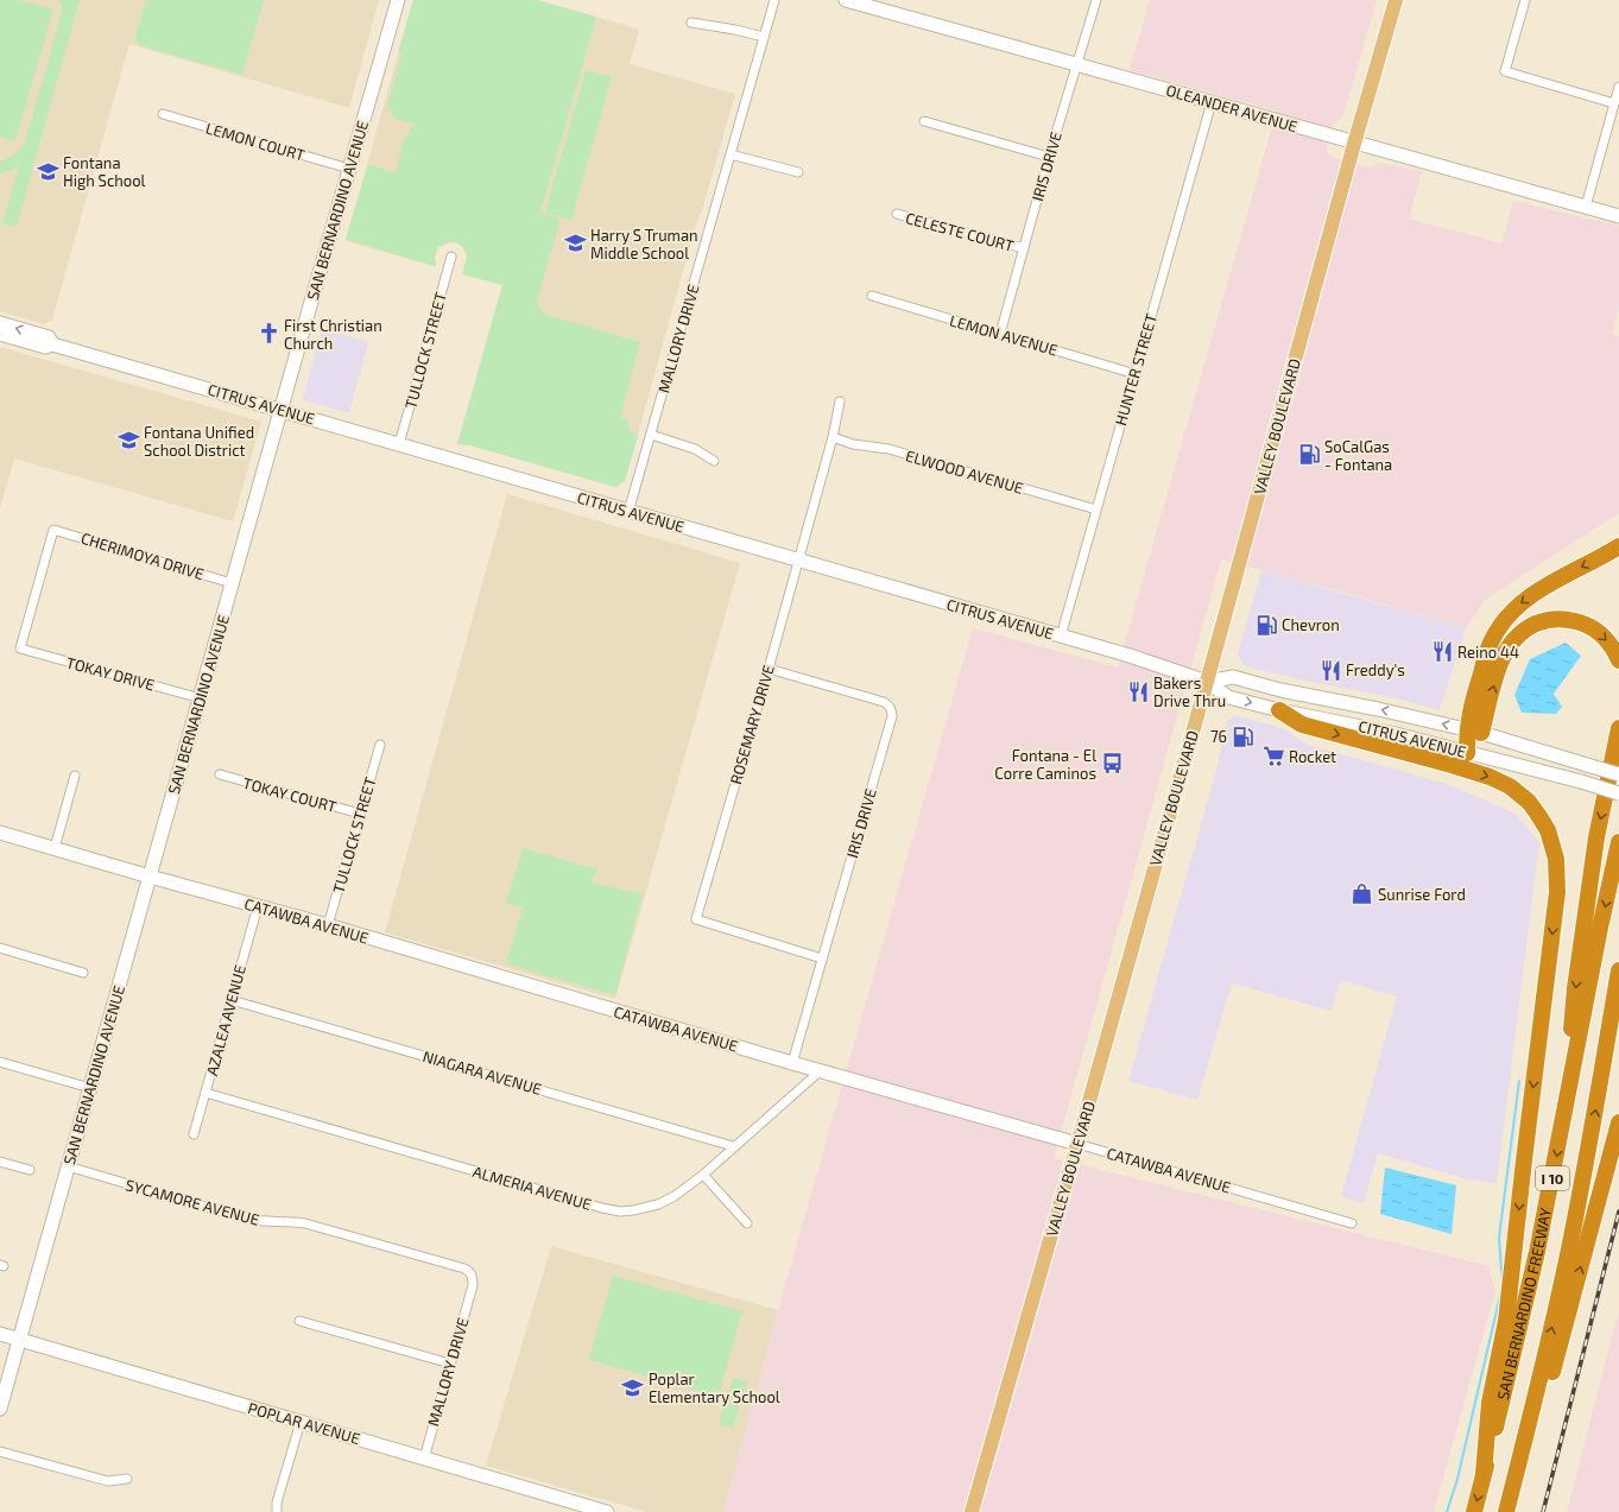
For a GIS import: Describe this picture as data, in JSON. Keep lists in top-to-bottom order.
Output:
{
  "streets": {
    "highway": ["I 10", "SAN BERNARDINO FREEWAY"],
    "main road": [
      "OLEANDER AVENUE",
      "SAN BERNARDINO AVENUE",
      "CITRUS AVENUE",
      "VALLEY BOULEVARD",
      "CATAWBA AVENUE",
      "POPLAR AVENUE"
    ],
    "street": [
      "LEMON COURT",
      "IRIS DRIVE",
      "CELESTE COURT",
      "LEMON AVENUE",
      "MALLORY DRIVE",
      "TULLOCK STREET",
      "HUNTER STREET",
      "ELWOOD AVENUE",
      "CHERIMOYA DRIVE",
      "TOKAY DRIVE",
      "ROSEMARY DRIVE",
      "TOKAY COURT",
      "AZALEA AVENUE",
      "NIAGARA AVENUE",
      "ALMERIA AVENUE",
      "SYCAMORE AVENUE"
    ]
  },
  "crossings": [
    ["OLEANDER AVENUE", "IRIS DRIVE"],
    ["OLEANDER AVENUE", "HUNTER STREET"],
    ["OLEANDER AVENUE", "VALLEY BOULEVARD"],
    ["LEMON COURT", "SAN BERNARDINO AVENUE"],
    ["IRIS DRIVE", "CELESTE COURT"],
    ["IRIS DRIVE", "LEMON AVENUE"],
    ["IRIS DRIVE", "ROSEMARY DRIVE"],
    ["IRIS DRIVE", "CATAWBA AVENUE"],
    ["SAN BERNARDINO AVENUE", "CITRUS AVENUE"],
    ["SAN BERNARDINO AVENUE", "CHERIMOYA DRIVE"],
    ["SAN BERNARDINO AVENUE", "TOKAY DRIVE"],
    ["SAN BERNARDINO AVENUE", "CATAWBA AVENUE"],
    ["SAN BERNARDINO AVENUE", "SYCAMORE AVENUE"],
    ["SAN BERNARDINO AVENUE", "POPLAR AVENUE"],
    ["LEMON AVENUE", "HUNTER STREET"],
    ["MALLORY DRIVE", "CITRUS AVENUE"],
    ["MALLORY DRIVE", "SYCAMORE AVENUE"],
    ["MALLORY DRIVE", "POPLAR AVENUE"],
    ["TULLOCK STREET", "CITRUS AVENUE"],
    ["TULLOCK STREET", "TOKAY COURT"],
    ["TULLOCK STREET", "CATAWBA AVENUE"],
    ["HUNTER STREET", "CITRUS AVENUE"],
    ["HUNTER STREET", "ELWOOD AVENUE"],
    ["CITRUS AVENUE", "VALLEY BOULEVARD"],
    ["CITRUS AVENUE", "ROSEMARY DRIVE"],
    ["VALLEY BOULEVARD", "CATAWBA AVENUE"],
    ["ELWOOD AVENUE", "ROSEMARY DRIVE"],
    ["CHERIMOYA DRIVE", "TOKAY DRIVE"],
    ["CATAWBA AVENUE", "AZALEA AVENUE"],
    ["CATAWBA AVENUE", "ALMERIA AVENUE"],
    ["AZALEA AVENUE", "NIAGARA AVENUE"],
    ["AZALEA AVENUE", "ALMERIA AVENUE"],
    ["NIAGARA AVENUE", "ALMERIA AVENUE"]
  ],
  "places": {
    "school or university": [
      "Fontana High School",
      "Harry S Truman Middle School",
      "Fontana Unified School District",
      "Poplar Elementary School"
    ],
    "church": ["First Christian Church"],
    "fuel station": ["SoCalGas - Fontana", "Chevron", "76"],
    "restaurant": ["Reino 44", "Freddy's", "Bakers Drive Thru"],
    "supermarket": ["Rocket"],
    "bus stop": ["Fontana - El Corre Caminos"],
    "shop": ["Sunrise Ford"]
  }
}
